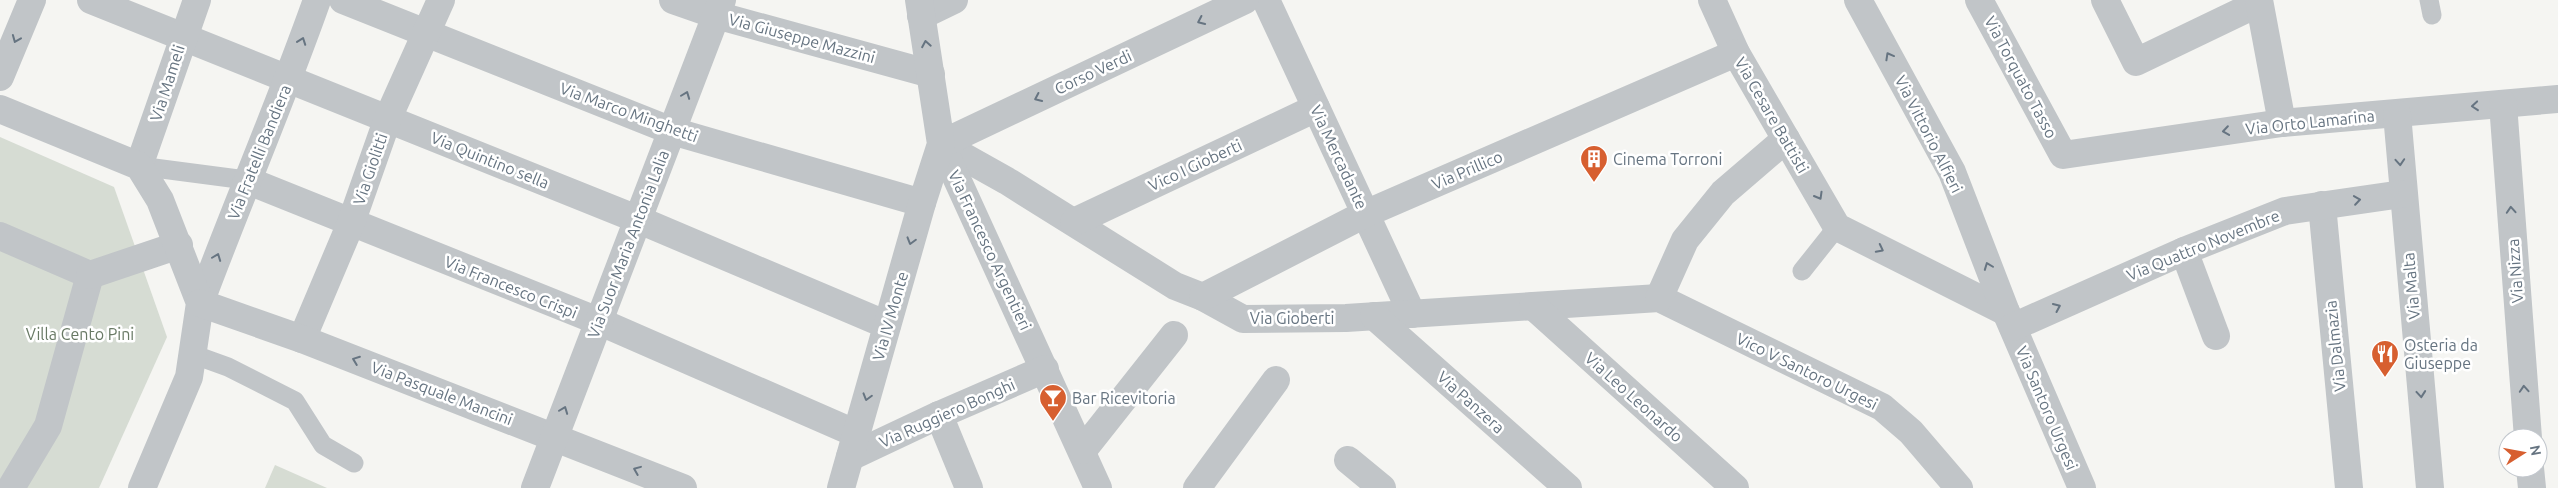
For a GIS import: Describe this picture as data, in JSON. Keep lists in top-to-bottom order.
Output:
{
  "streets": {
    "street": [
      "Via Giuseppe Mazzini",
      "Corso Verdi",
      "Via Torquato Tasso",
      "Via Mameli",
      "Via Marco Minghetti",
      "Via Cesare Battisti",
      "Via Orto Lamarina",
      "Via Vittorio Alfieri",
      "Via Fratelli Bandiera",
      "Via Mercadante",
      "Via Quintino sella",
      "Vico I Gioberti",
      "Via Giolitti",
      "Via Prillico",
      "Via Suor Maria Antonia Lalia",
      "Via Quattro Novembre",
      "Via Francesco Argentieri",
      "Via Nizza",
      "Via Malta",
      "Via Francesco Crispi",
      "Via IV Monte",
      "Via Gioberti",
      "Via Dalmazia",
      "Vico V Santoro Urgesi",
      "Via Pasquale Mancini",
      "Via Leo Leonardo",
      "Via Panzera",
      "Via Santoro Urgesi",
      "Via Ruggiero Bonghi"
    ]
  },
  "crossings": [
    ["Via Giuseppe Mazzini", "Via Suor Maria Antonia Lalia"],
    ["Via Giuseppe Mazzini", "Via Francesco Argentieri"],
    ["Corso Verdi", "Via Francesco Argentieri"],
    ["Corso Verdi", "Via IV Monte"],
    ["Corso Verdi", "Via Gioberti"],
    ["Via Torquato Tasso", "Via Orto Lamarina"],
    ["Via Mameli", "Via Quintino sella"],
    ["Via Marco Minghetti", "Via Giolitti"],
    ["Via Marco Minghetti", "Via Suor Maria Antonia Lalia"],
    ["Via Marco Minghetti", "Via IV Monte"],
    ["Via Cesare Battisti", "Via Prillico"],
    ["Via Orto Lamarina", "Via Nizza"],
    ["Via Orto Lamarina", "Via Malta"],
    ["Via Vittorio Alfieri", "Via Quattro Novembre"],
    ["Via Vittorio Alfieri", "Via Santoro Urgesi"],
    ["Via Fratelli Bandiera", "Via Quintino sella"],
    ["Via Fratelli Bandiera", "Via Francesco Crispi"],
    ["Via Fratelli Bandiera", "Via Pasquale Mancini"],
    ["Via Mercadante", "Vico I Gioberti"],
    ["Via Mercadante", "Via Prillico"],
    ["Via Mercadante", "Via Gioberti"],
    ["Via Quintino sella", "Via Giolitti"],
    ["Via Quintino sella", "Via Suor Maria Antonia Lalia"],
    ["Via Quintino sella", "Via IV Monte"],
    ["Vico I Gioberti", "Via Gioberti"],
    ["Via Giolitti", "Via Francesco Crispi"],
    ["Via Giolitti", "Via Pasquale Mancini"],
    ["Via Prillico", "Via Gioberti"],
    ["Via Suor Maria Antonia Lalia", "Via Francesco Crispi"],
    ["Via Suor Maria Antonia Lalia", "Via Pasquale Mancini"],
    ["Via Quattro Novembre", "Via Malta"],
    ["Via Quattro Novembre", "Via Dalmazia"],
    ["Via Quattro Novembre", "Via Santoro Urgesi"],
    ["Via Francesco Argentieri", "Via IV Monte"],
    ["Via Francesco Argentieri", "Via Gioberti"],
    ["Via Francesco Argentieri", "Via Ruggiero Bonghi"],
    ["Via Francesco Crispi", "Via IV Monte"],
    ["Via Francesco Crispi", "Via Ruggiero Bonghi"],
    ["Via IV Monte", "Via Gioberti"],
    ["Via IV Monte", "Via Ruggiero Bonghi"],
    ["Via Gioberti", "Vico V Santoro Urgesi"],
    ["Via Gioberti", "Via Leo Leonardo"],
    ["Via Gioberti", "Via Panzera"]
  ],
  "one_way": [
    "Corso Verdi",
    "Via Cesare Battisti",
    "Via Orto Lamarina",
    "Via Vittorio Alfieri",
    "Via Fratelli Bandiera",
    "Via Suor Maria Antonia Lalia",
    "Via Quattro Novembre",
    "Via Nizza",
    "Via Malta",
    "Via IV Monte",
    "Via Pasquale Mancini"
  ],
  "parks": ["Villa Cento Pini"],
  "places": {
    "building": ["Cinema Torroni"],
    "restaurant": ["Osteria da Giuseppe"],
    "bar": ["Bar Ricevitoria"]
  },
  "north": "right"
}
